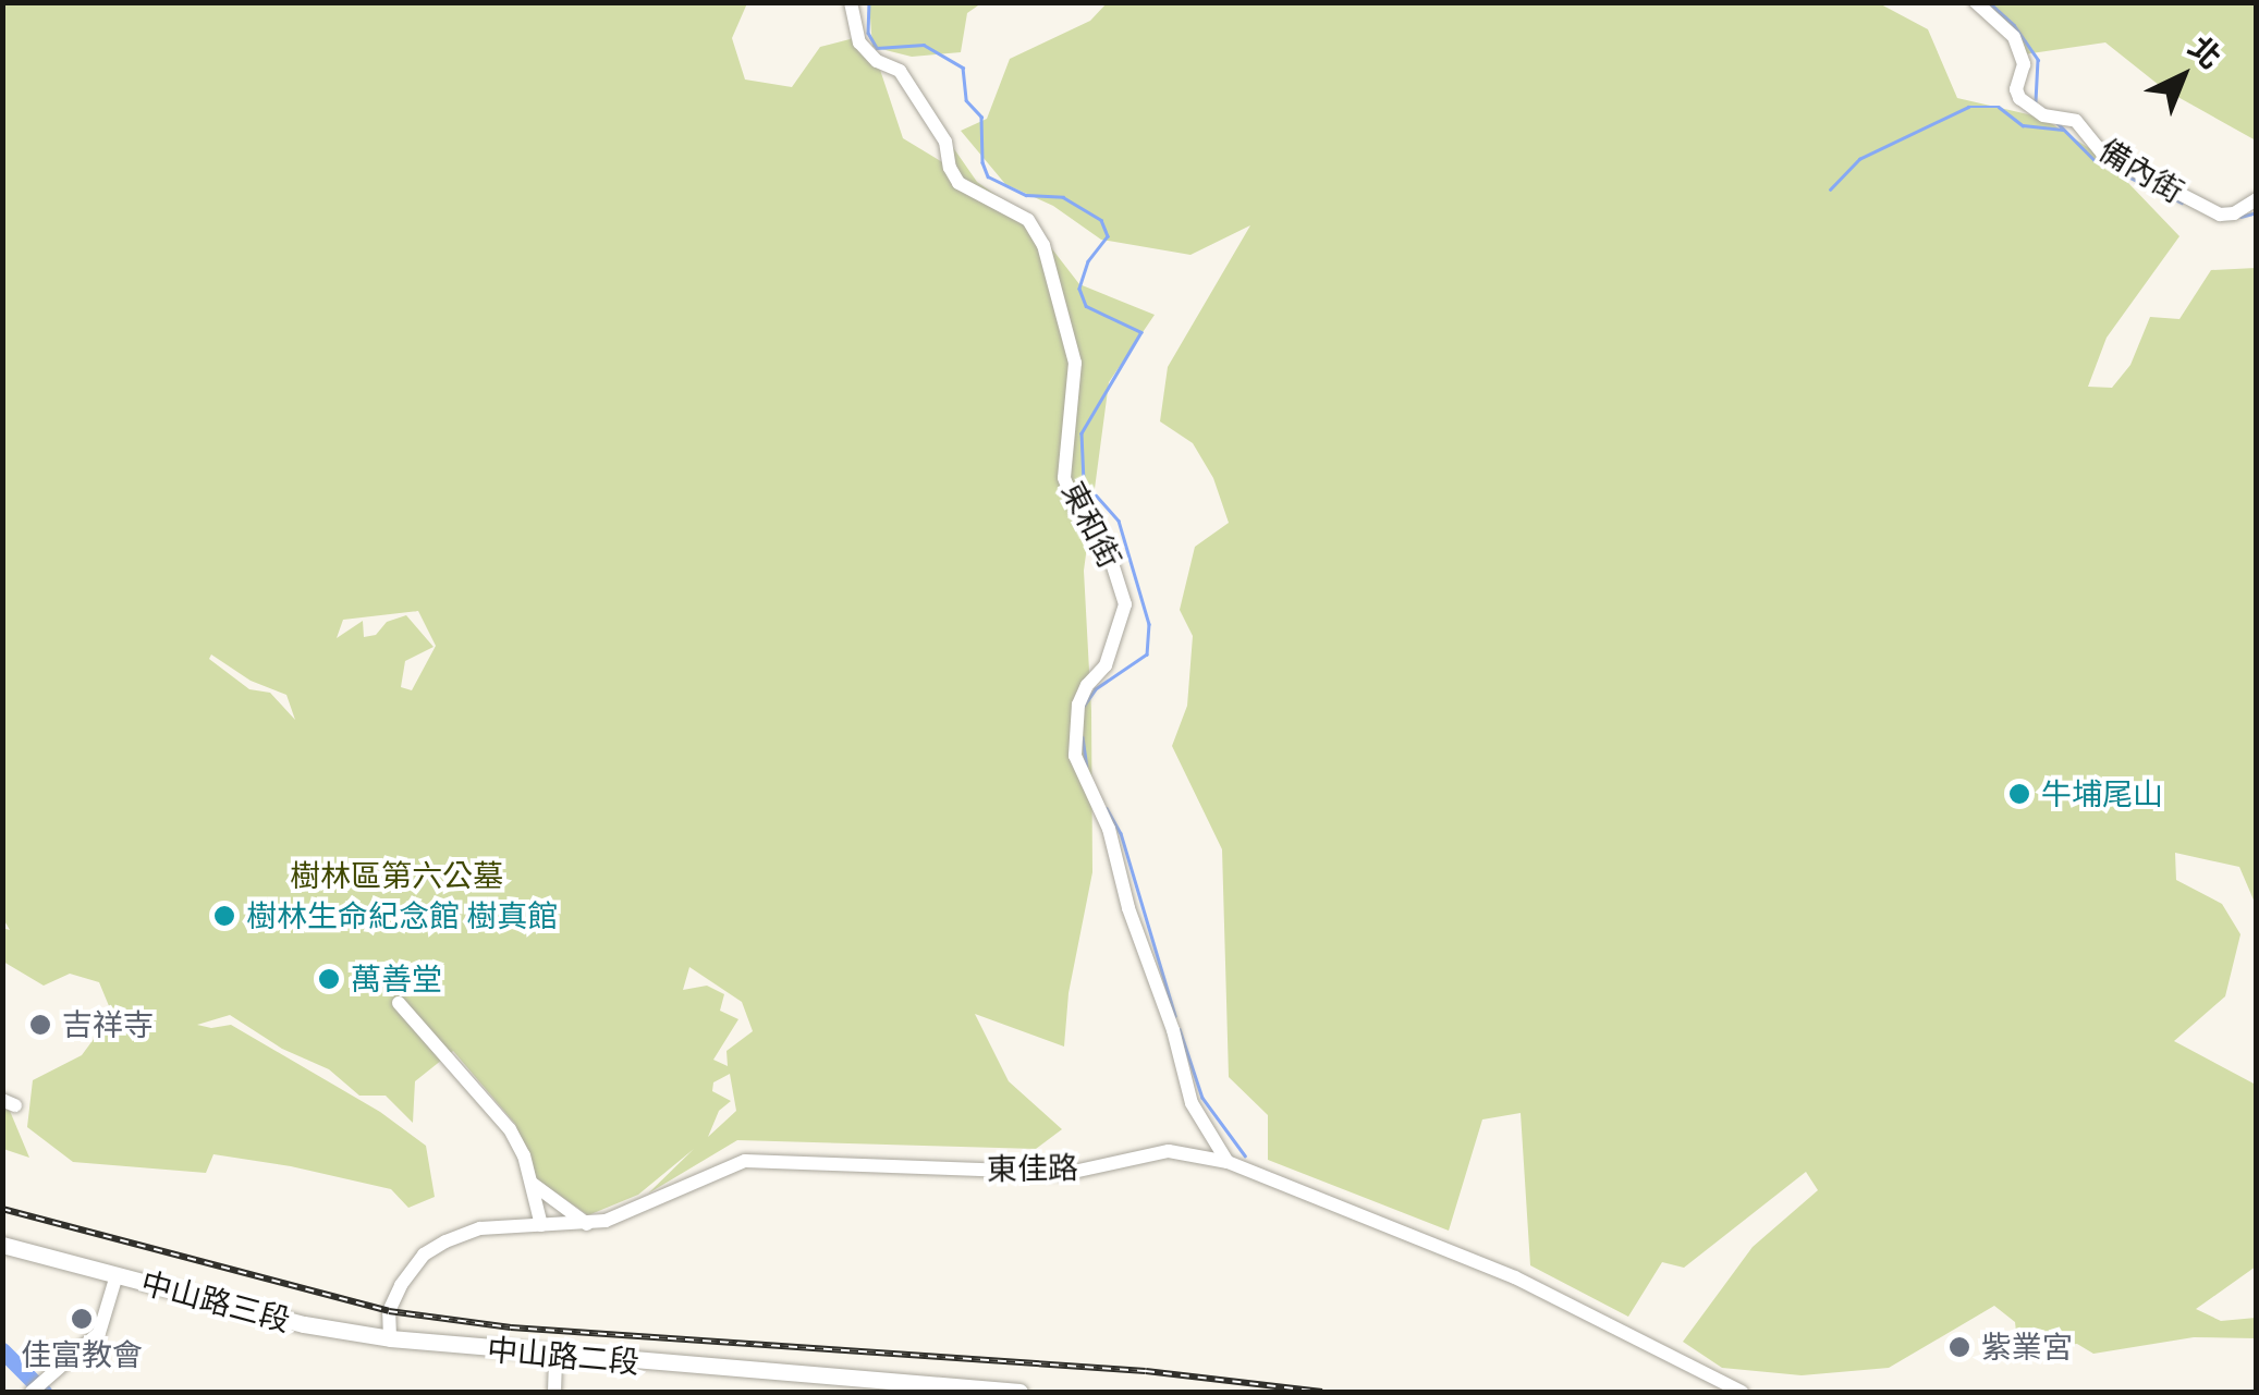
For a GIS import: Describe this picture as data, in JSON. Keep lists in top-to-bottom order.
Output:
{
  "streets": {
    "main road": ["中山路三段", "中山路二段"],
    "street": ["備內街", "東和街", "東佳路"]
  },
  "crossings": [
    ["東和街", "東佳路"],
    ["東佳路", "中山路三段"],
    ["中山路三段", "中山路二段"]
  ],
  "parks": ["樹林區第六公墓"],
  "places": [
    "牛埔尾山",
    "樹林生命紀念館 樹真館",
    "萬善堂",
    "吉祥寺",
    "佳富教會",
    "紫業宮"
  ],
  "north": "top right"
}
